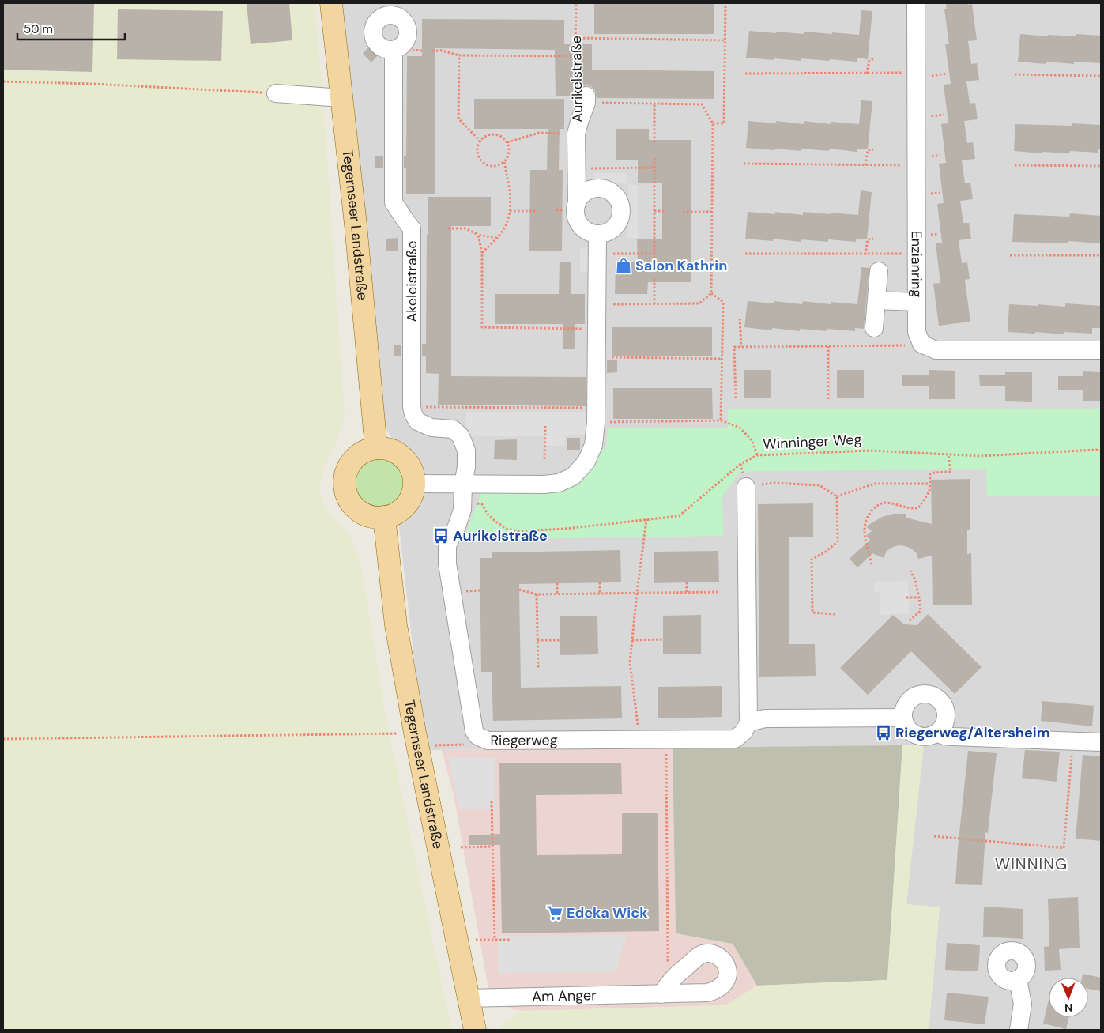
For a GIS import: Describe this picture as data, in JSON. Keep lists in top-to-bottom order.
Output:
{
  "streets": {
    "main road": ["Tegernseer Landstraße"],
    "street": [
      "Aurikelstraße",
      "Enzianring",
      "Akeleistraße",
      "Riegerweg",
      "Am Anger"
    ],
    "path": ["Winninger Weg"]
  },
  "crossings": [
    ["Tegernseer Landstraße", "Am Anger"],
    ["Winninger Weg", "Riegerweg"]
  ],
  "districts": ["WINNING"],
  "places": {
    "shop": ["Salon Kathrin"],
    "bus stop": ["Aurikelstraße", "Riegerweg/Altersheim"],
    "supermarket": ["Edeka Wick"]
  },
  "scale_bar": "50 m",
  "north": "bottom"
}
